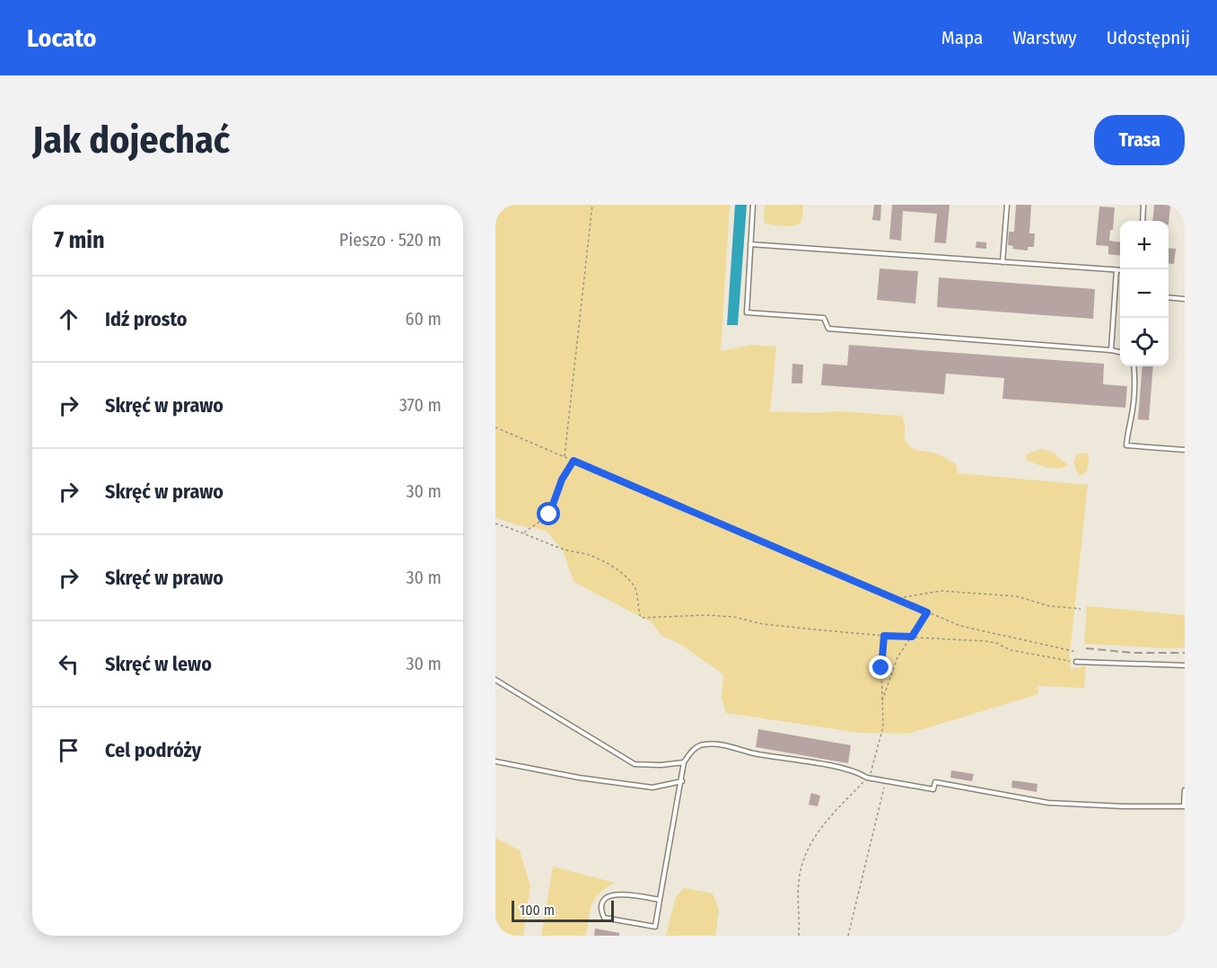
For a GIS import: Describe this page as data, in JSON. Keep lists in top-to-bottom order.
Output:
{
  "scale_bar": "100 m",
  "page": {
    "header": "Locato",
    "nav": ["Mapa", "Warstwy", "Udostępnij"],
    "buttons": "Trasa",
    "title": "Jak dojechać",
    "heading": ["7 min", "Pieszo · 520 m"],
    "map_buttons": ["+", "−"],
    "list": [
      ["Idź prosto", "60 m"],
      ["Skręć w prawo", "370 m"],
      ["Skręć w prawo", "30 m"],
      ["Skręć w prawo", "30 m"],
      ["Skręć w lewo", "30 m"],
      "Cel podróży"
    ],
    "scale": "100 m"
  }
}
